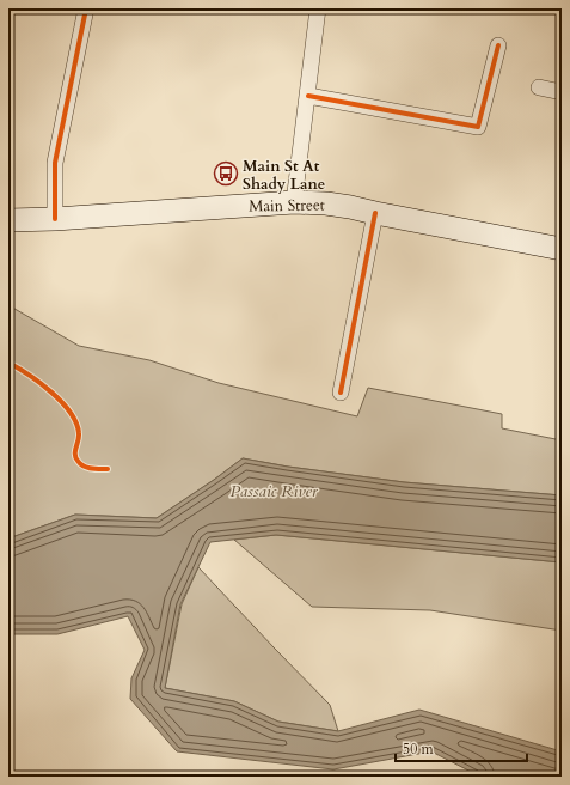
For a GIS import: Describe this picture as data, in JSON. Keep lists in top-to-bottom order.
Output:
{
  "streets": {
    "main road": ["Main Street"]
  },
  "water": ["Passaic River"],
  "places": {
    "bus stop": ["Main St At Shady Lane"]
  },
  "scale_bar": "50 m"
}
